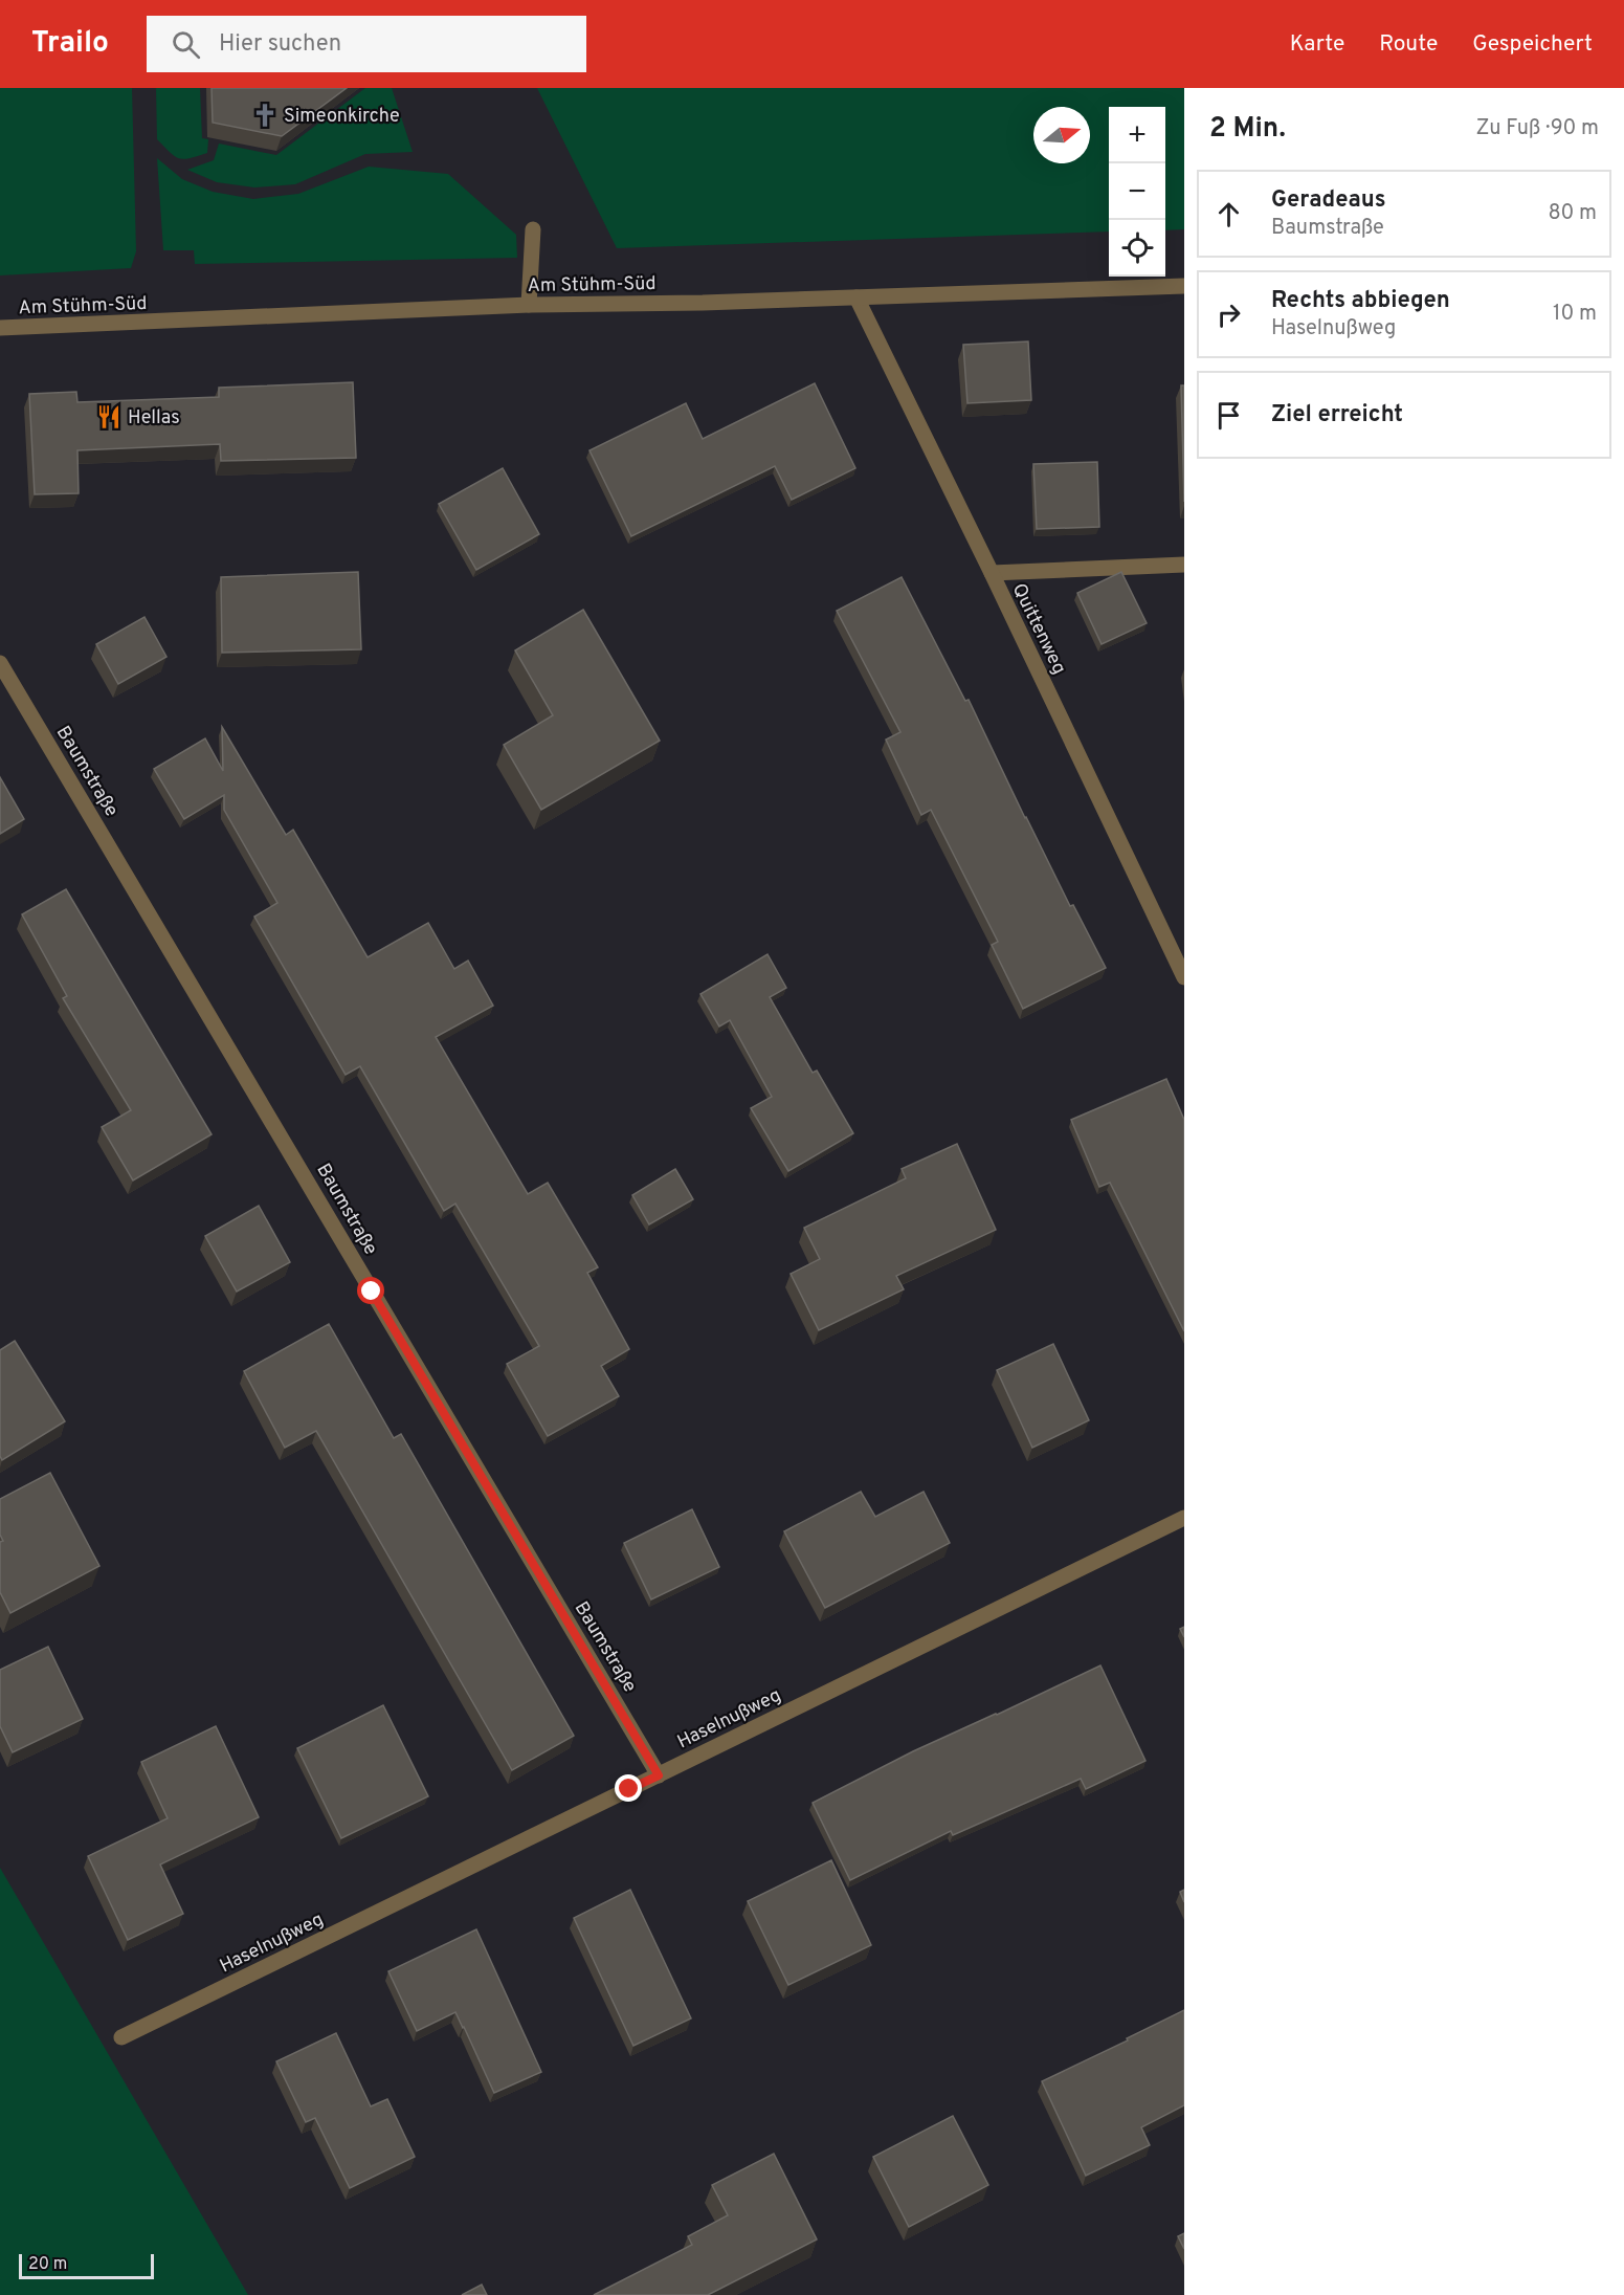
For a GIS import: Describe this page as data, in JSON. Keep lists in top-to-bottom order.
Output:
{
  "streets": {
    "street": [
      "Am Stühm-Süd",
      "Quittenweg",
      "Baumstraße",
      "Haselnußweg"
    ]
  },
  "crossings": [
    ["Am Stühm-Süd", "Quittenweg"],
    ["Baumstraße", "Haselnußweg"]
  ],
  "places": {
    "church": ["Simeonkirche"],
    "restaurant": ["Hellas"]
  },
  "scale_bar": "20 m",
  "north": "right",
  "page": {
    "header": "Trailo",
    "search": "Hier suchen",
    "nav": ["Karte", "Route", "Gespeichert"],
    "heading": ["2 Min.", "Zu Fuß · 90 m"],
    "map_buttons": ["+", "−"],
    "list": [
      ["Geradeaus", "Baumstraße", "80 m"],
      ["Rechts abbiegen", "Haselnußweg", "10 m"],
      "Ziel erreicht"
    ],
    "scale": "20 m"
  }
}
